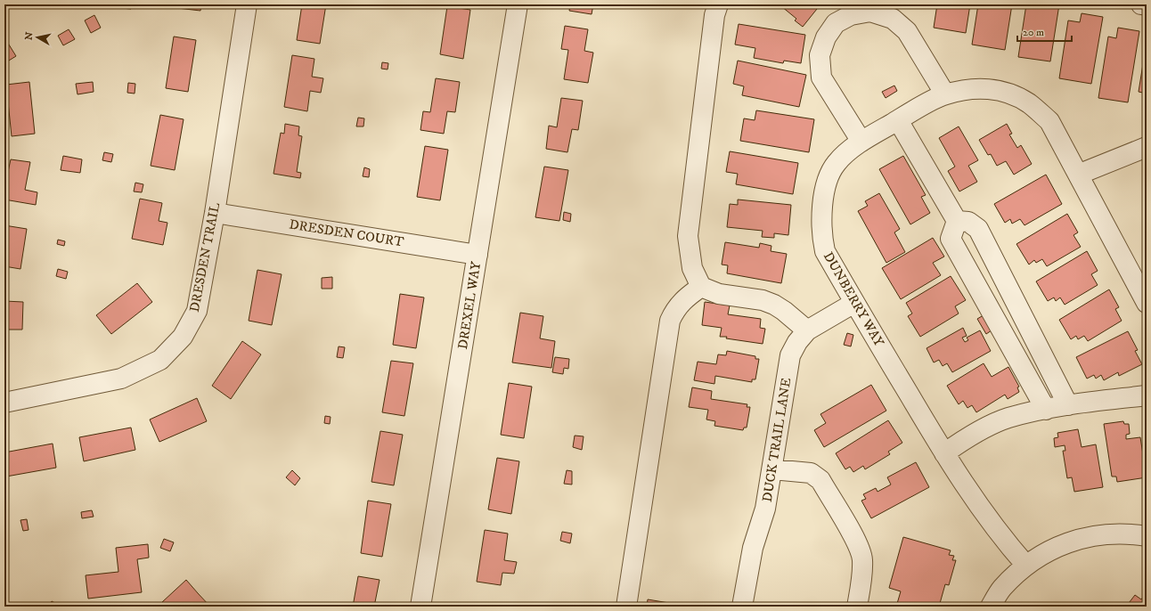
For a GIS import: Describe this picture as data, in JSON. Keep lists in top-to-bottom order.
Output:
{
  "streets": {
    "street": [
      "DRESDEN COURT",
      "DRESDEN TRAIL",
      "DUNBERRY WAY",
      "DREXEL WAY",
      "DUCK TRAIL LANE"
    ]
  },
  "crossings": [
    ["DRESDEN COURT", "DRESDEN TRAIL"],
    ["DRESDEN COURT", "DREXEL WAY"],
    ["DUNBERRY WAY", "DUCK TRAIL LANE"]
  ],
  "scale_bar": "20 m",
  "north": "left"
}
